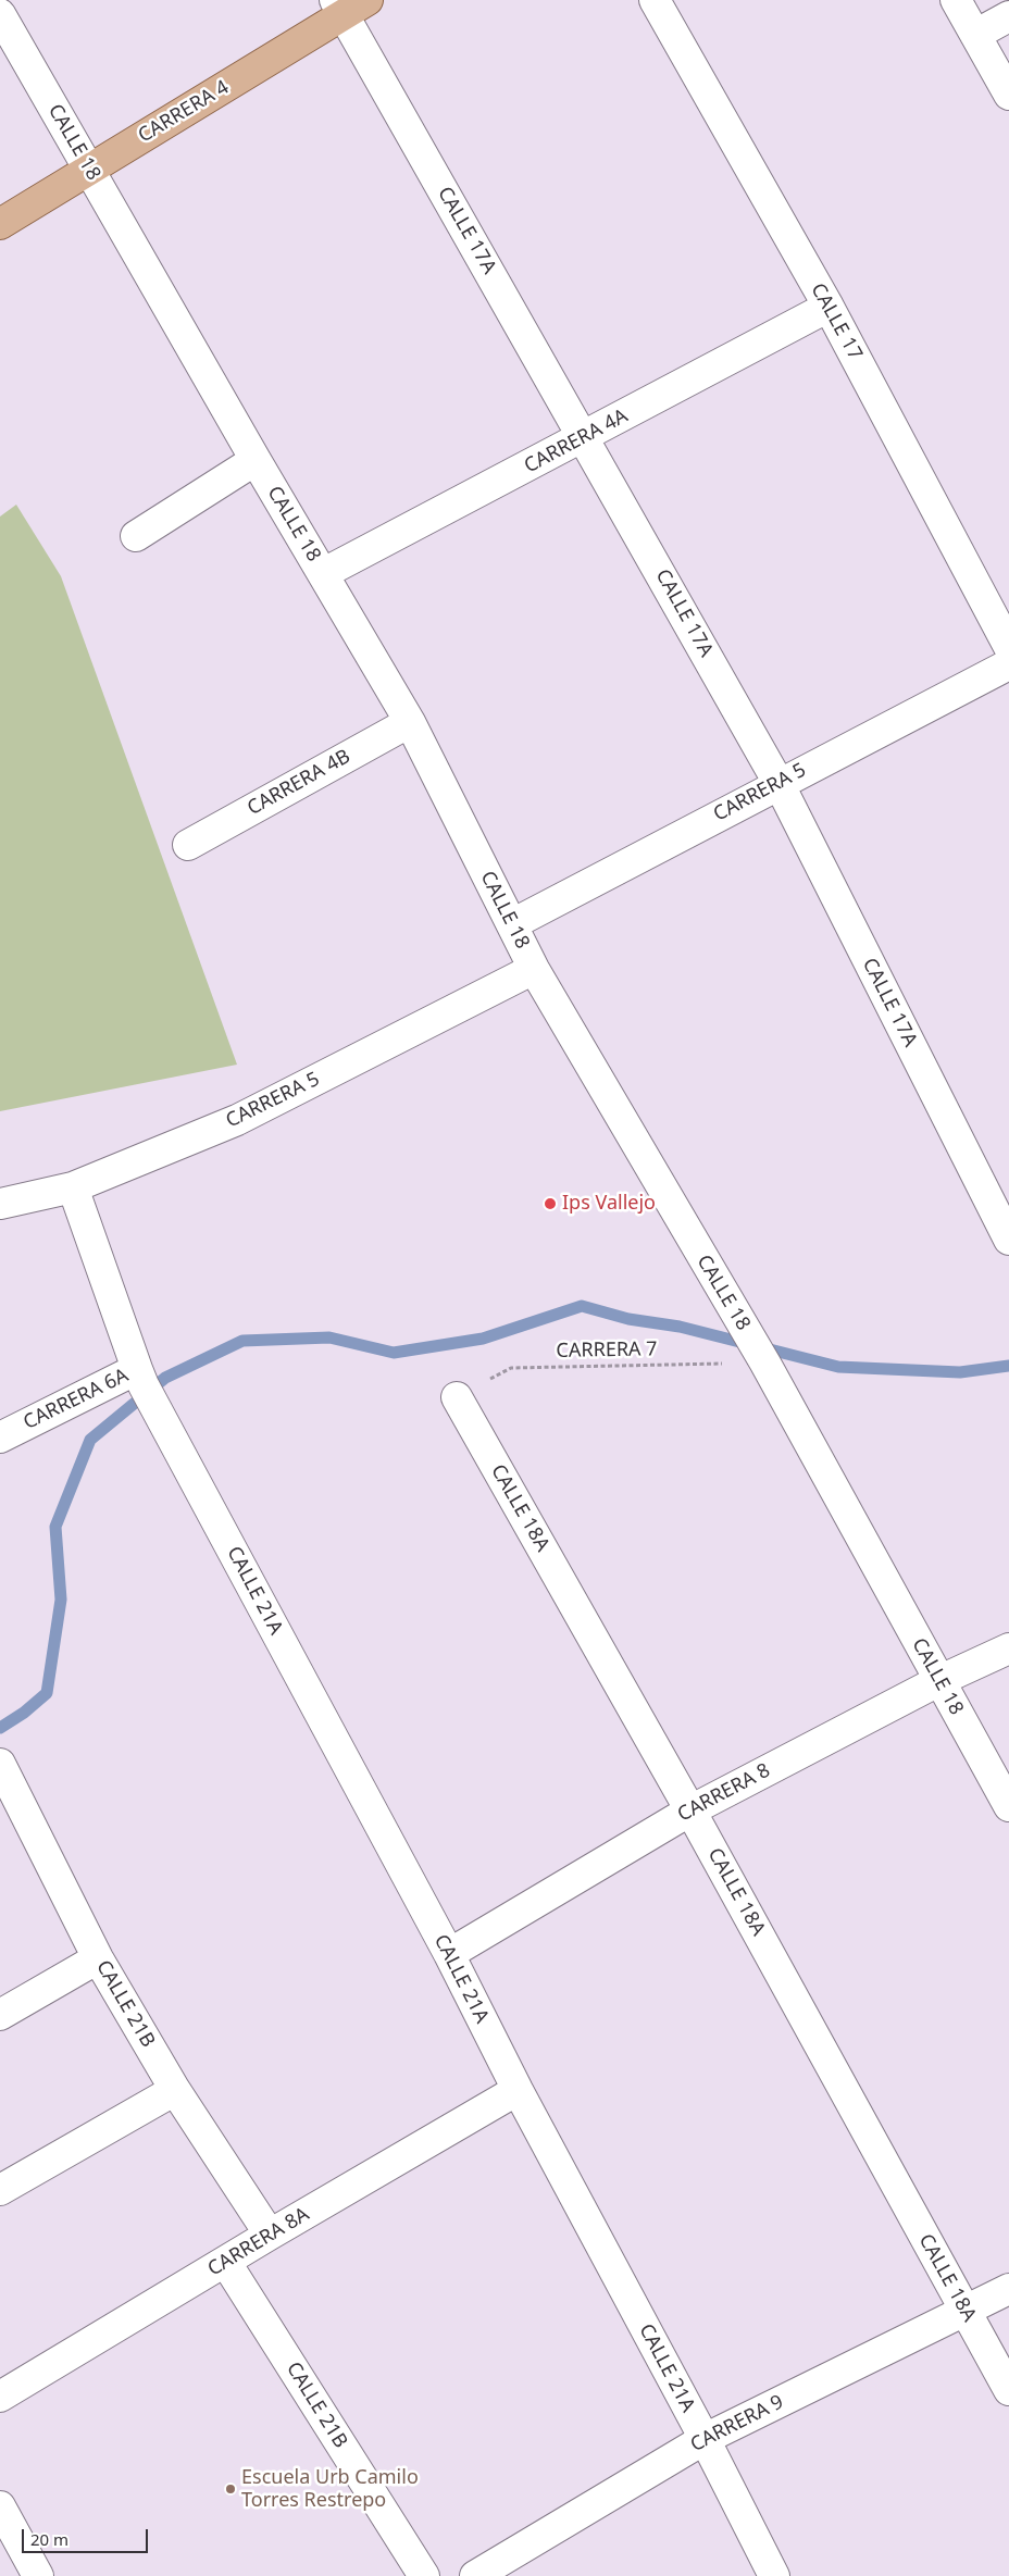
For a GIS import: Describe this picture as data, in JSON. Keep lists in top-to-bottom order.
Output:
{
  "streets": {
    "main road": ["CARRERA 4"],
    "street": [
      "CALLE 18",
      "CALLE 17A",
      "CALLE 17",
      "CARRERA 4A",
      "CARRERA 4B",
      "CARRERA 5",
      "CARRERA 6A",
      "CALLE 18A",
      "CALLE 21A",
      "CARRERA 8",
      "CALLE 21B",
      "CARRERA 8A",
      "CARRERA 9"
    ],
    "path": ["CARRERA 7"]
  },
  "crossings": [
    ["CARRERA 4", "CALLE 18"],
    ["CARRERA 4", "CALLE 17A"],
    ["CALLE 18", "CARRERA 4A"],
    ["CALLE 18", "CARRERA 4B"],
    ["CALLE 18", "CARRERA 5"],
    ["CALLE 18", "CARRERA 7"],
    ["CALLE 18", "CARRERA 8"],
    ["CALLE 17A", "CARRERA 4A"],
    ["CALLE 17A", "CARRERA 5"],
    ["CALLE 17", "CARRERA 4A"],
    ["CARRERA 5", "CALLE 21A"],
    ["CARRERA 7", "CALLE 18A"],
    ["CARRERA 6A", "CALLE 21A"],
    ["CALLE 18A", "CARRERA 8"],
    ["CALLE 18A", "CARRERA 9"],
    ["CALLE 21A", "CARRERA 8"],
    ["CALLE 21A", "CARRERA 8A"],
    ["CALLE 21A", "CARRERA 9"],
    ["CALLE 21B", "CARRERA 8A"]
  ],
  "places": ["Ips Vallejo", "Escuela Urb Camilo Torres Restrepo"],
  "scale_bar": "20 m"
}
